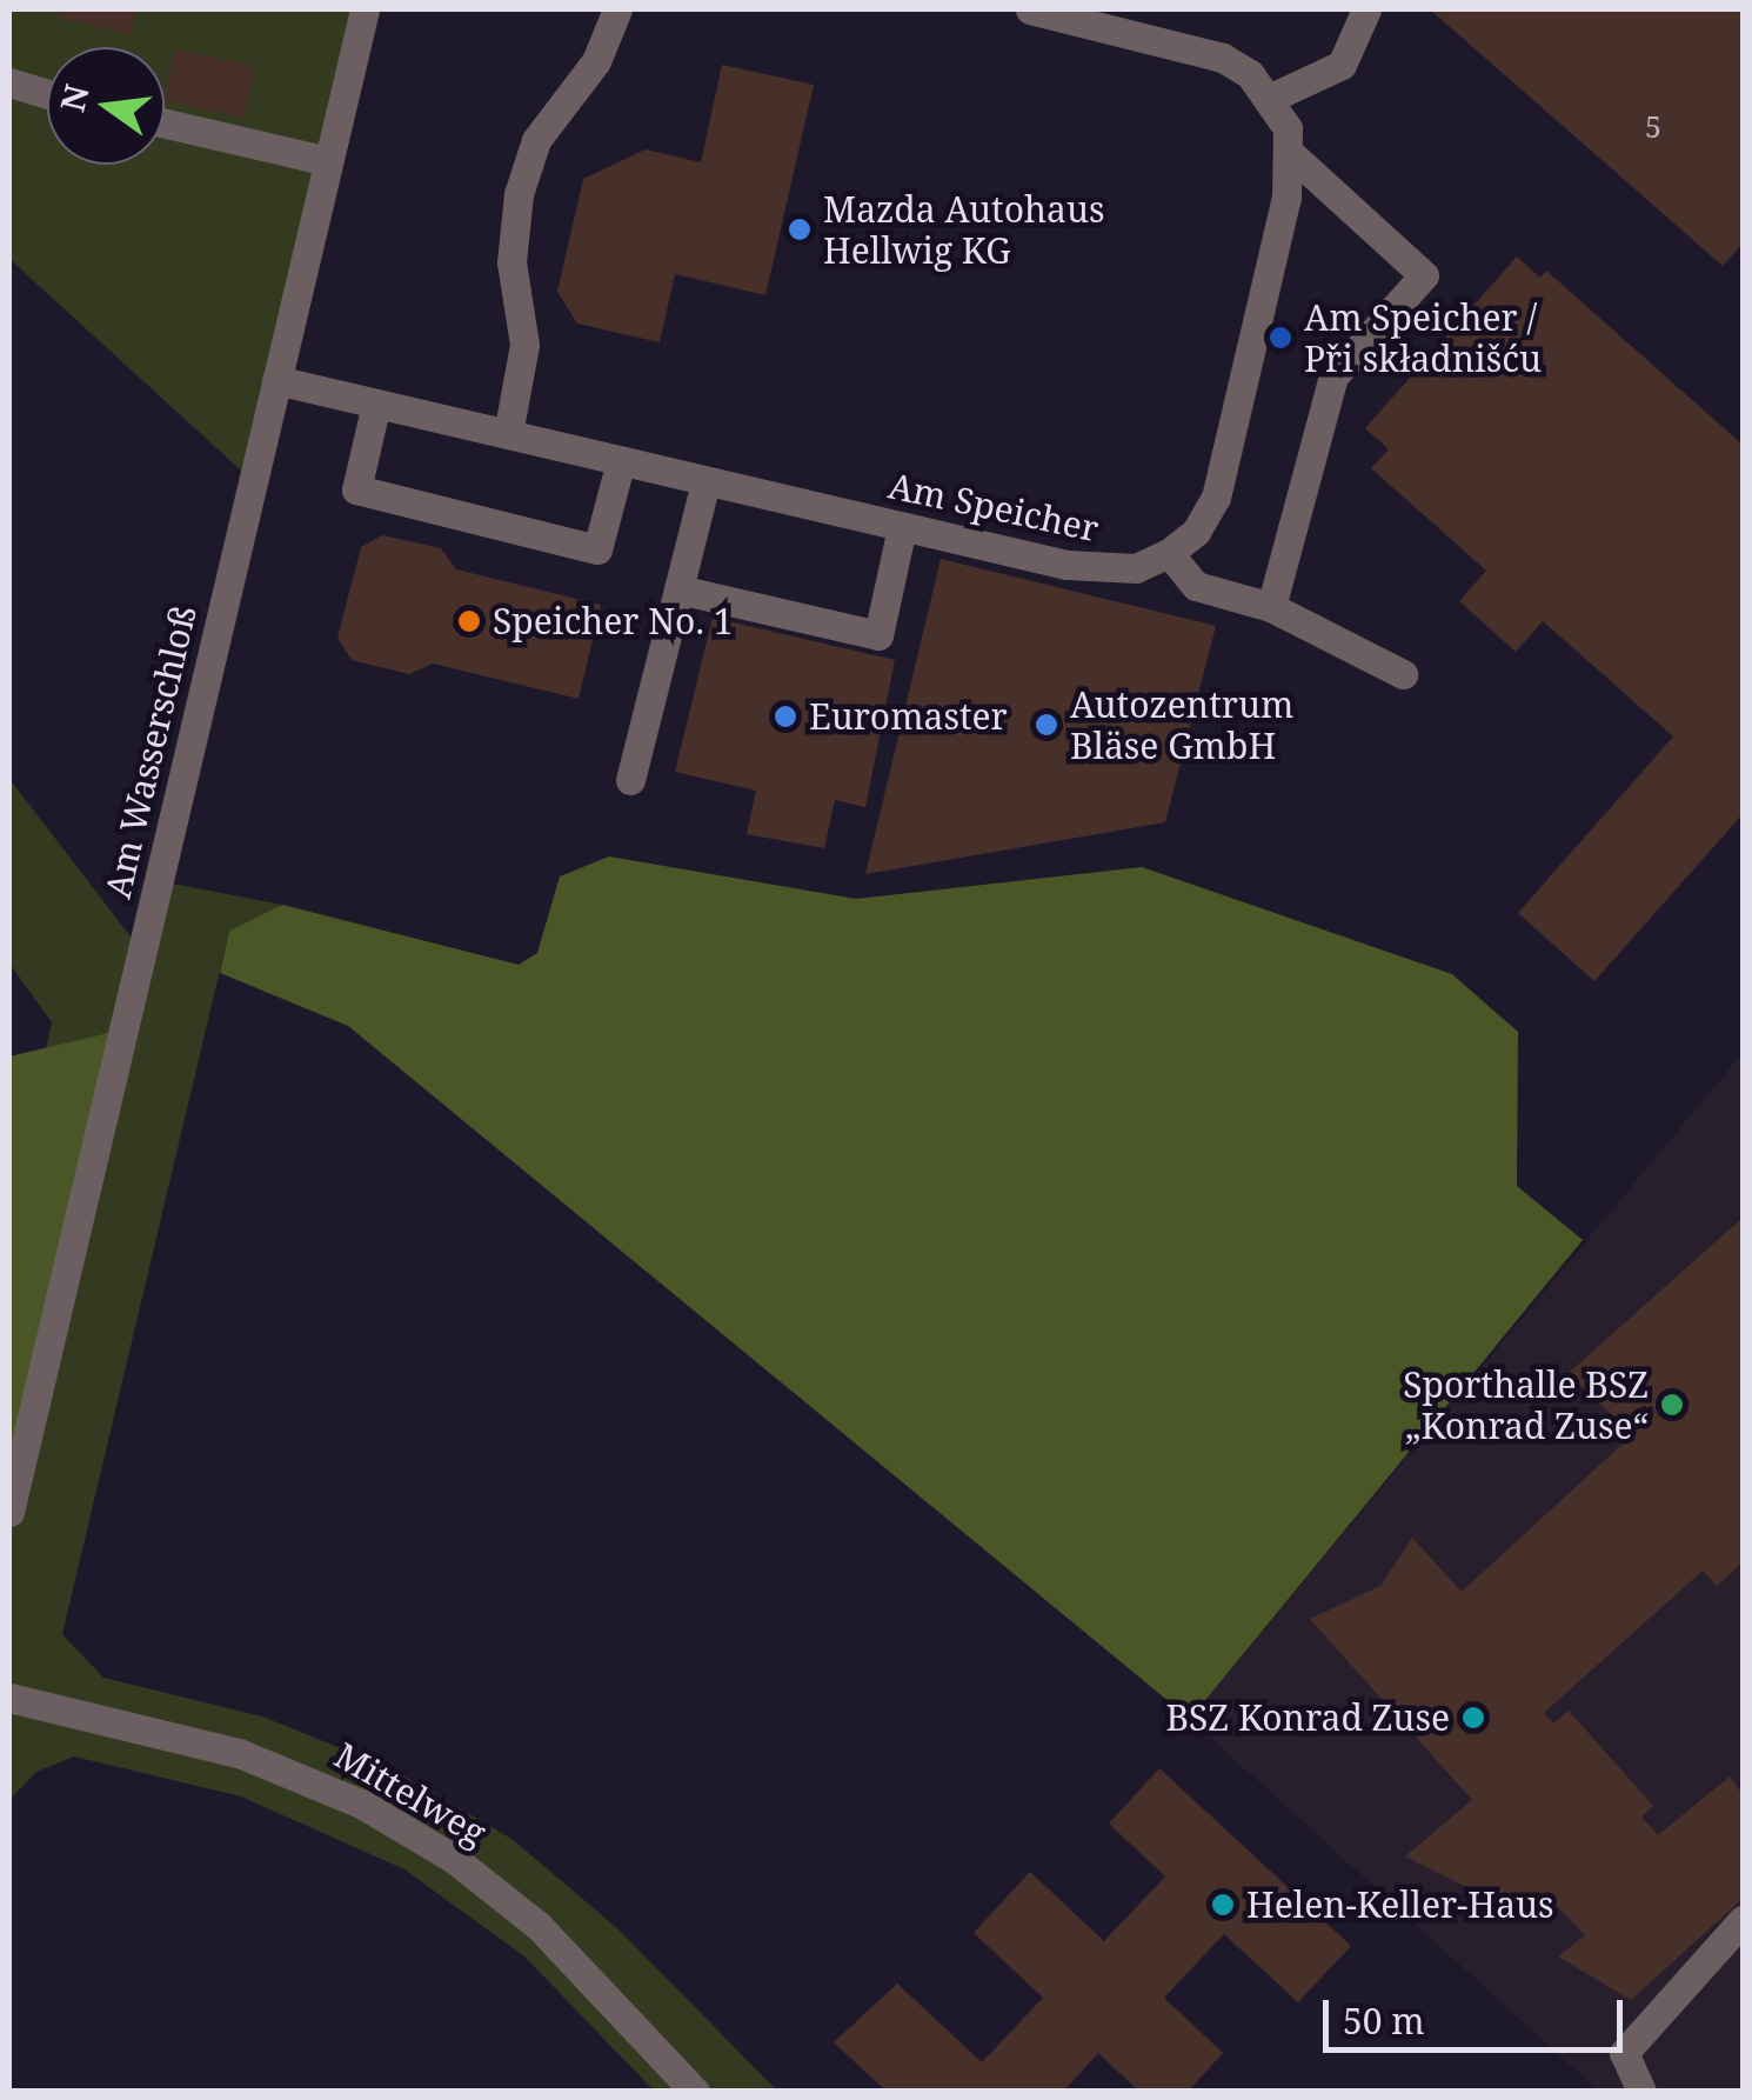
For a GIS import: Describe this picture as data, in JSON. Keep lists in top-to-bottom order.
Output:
{
  "streets": {
    "street": ["Am Speicher", "Am Wasserschloß", "Mittelweg"]
  },
  "crossings": [
    ["Am Speicher", "Am Wasserschloß"]
  ],
  "places": [
    "Mazda Autohaus Hellwig KG",
    "Am Speicher / Při składnišću",
    "Speicher No. 1",
    "Euromaster",
    "Autozentrum Bläse GmbH",
    "Sporthalle BSZ „Konrad Zuse“",
    "BSZ Konrad Zuse",
    "Helen-Keller-Haus"
  ],
  "house_numbers": ["5"],
  "scale_bar": "50 m",
  "north": "left"
}
